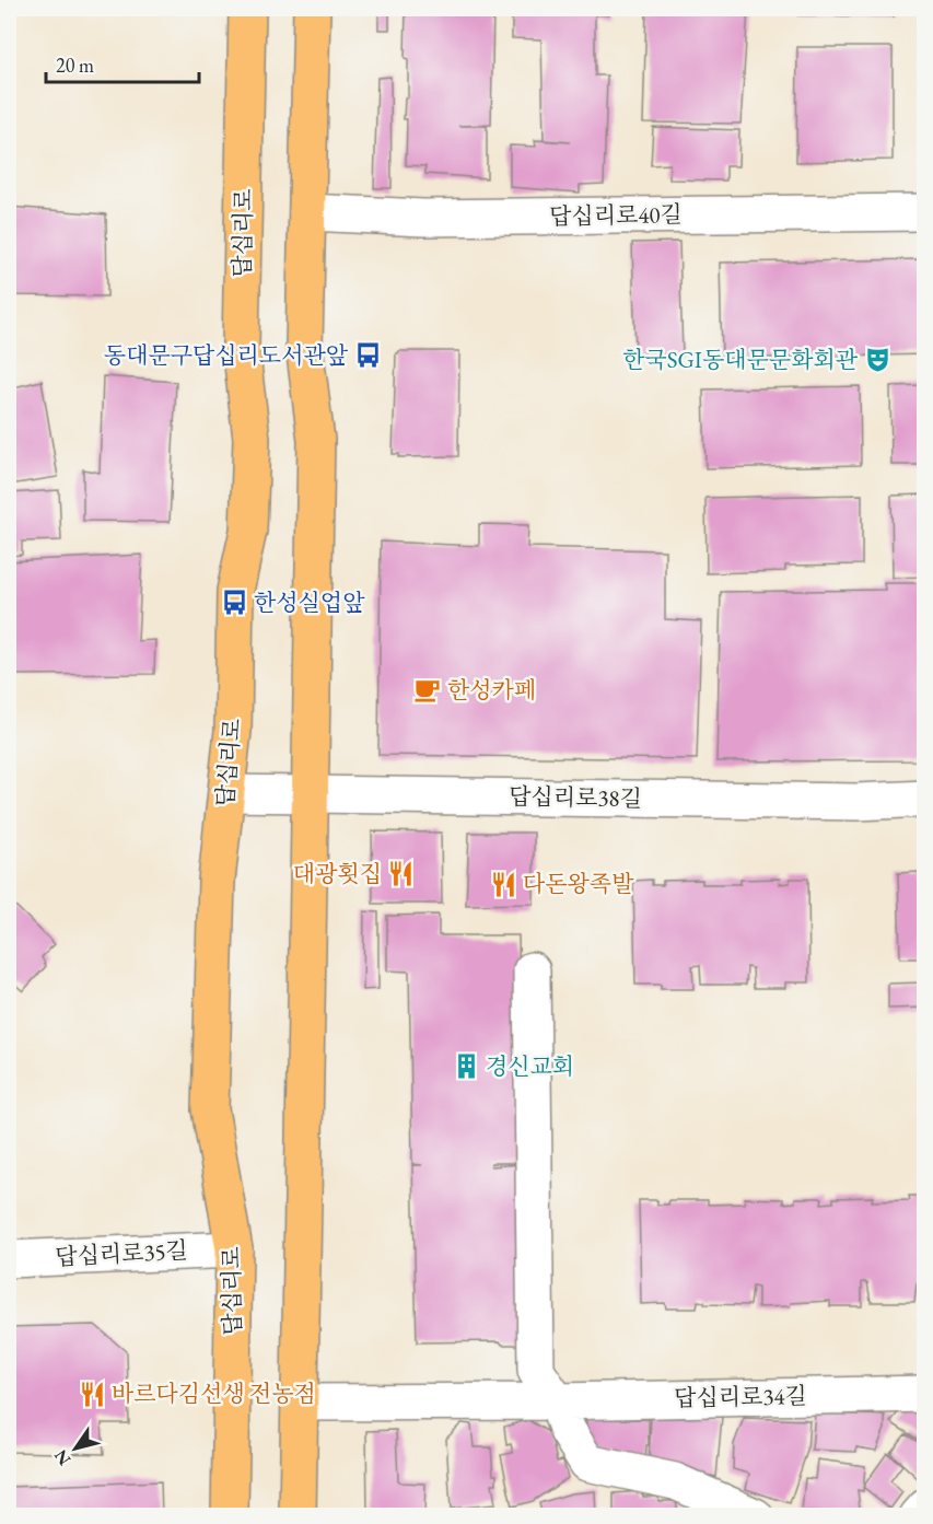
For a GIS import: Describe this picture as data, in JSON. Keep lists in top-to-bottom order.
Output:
{
  "streets": {
    "main road": ["답십리로"],
    "street": [
      "답십리로40길",
      "답십리로38길",
      "답십리로35길",
      "답십리로34길"
    ]
  },
  "crossings": [
    ["답십리로", "답십리로38길"],
    ["답십리로", "답십리로35길"]
  ],
  "places": {
    "bus stop": ["동대문구답십리도서관앞", "한성실업앞"],
    "theatre": ["한국SGI동대문문화회관"],
    "cafe": ["한성카페"],
    "restaurant": ["대광횟집", "다돈왕족발", "바르다김선생 전농점"],
    "building": ["경신교회"]
  },
  "scale_bar": "20 m",
  "north": "bottom left"
}
